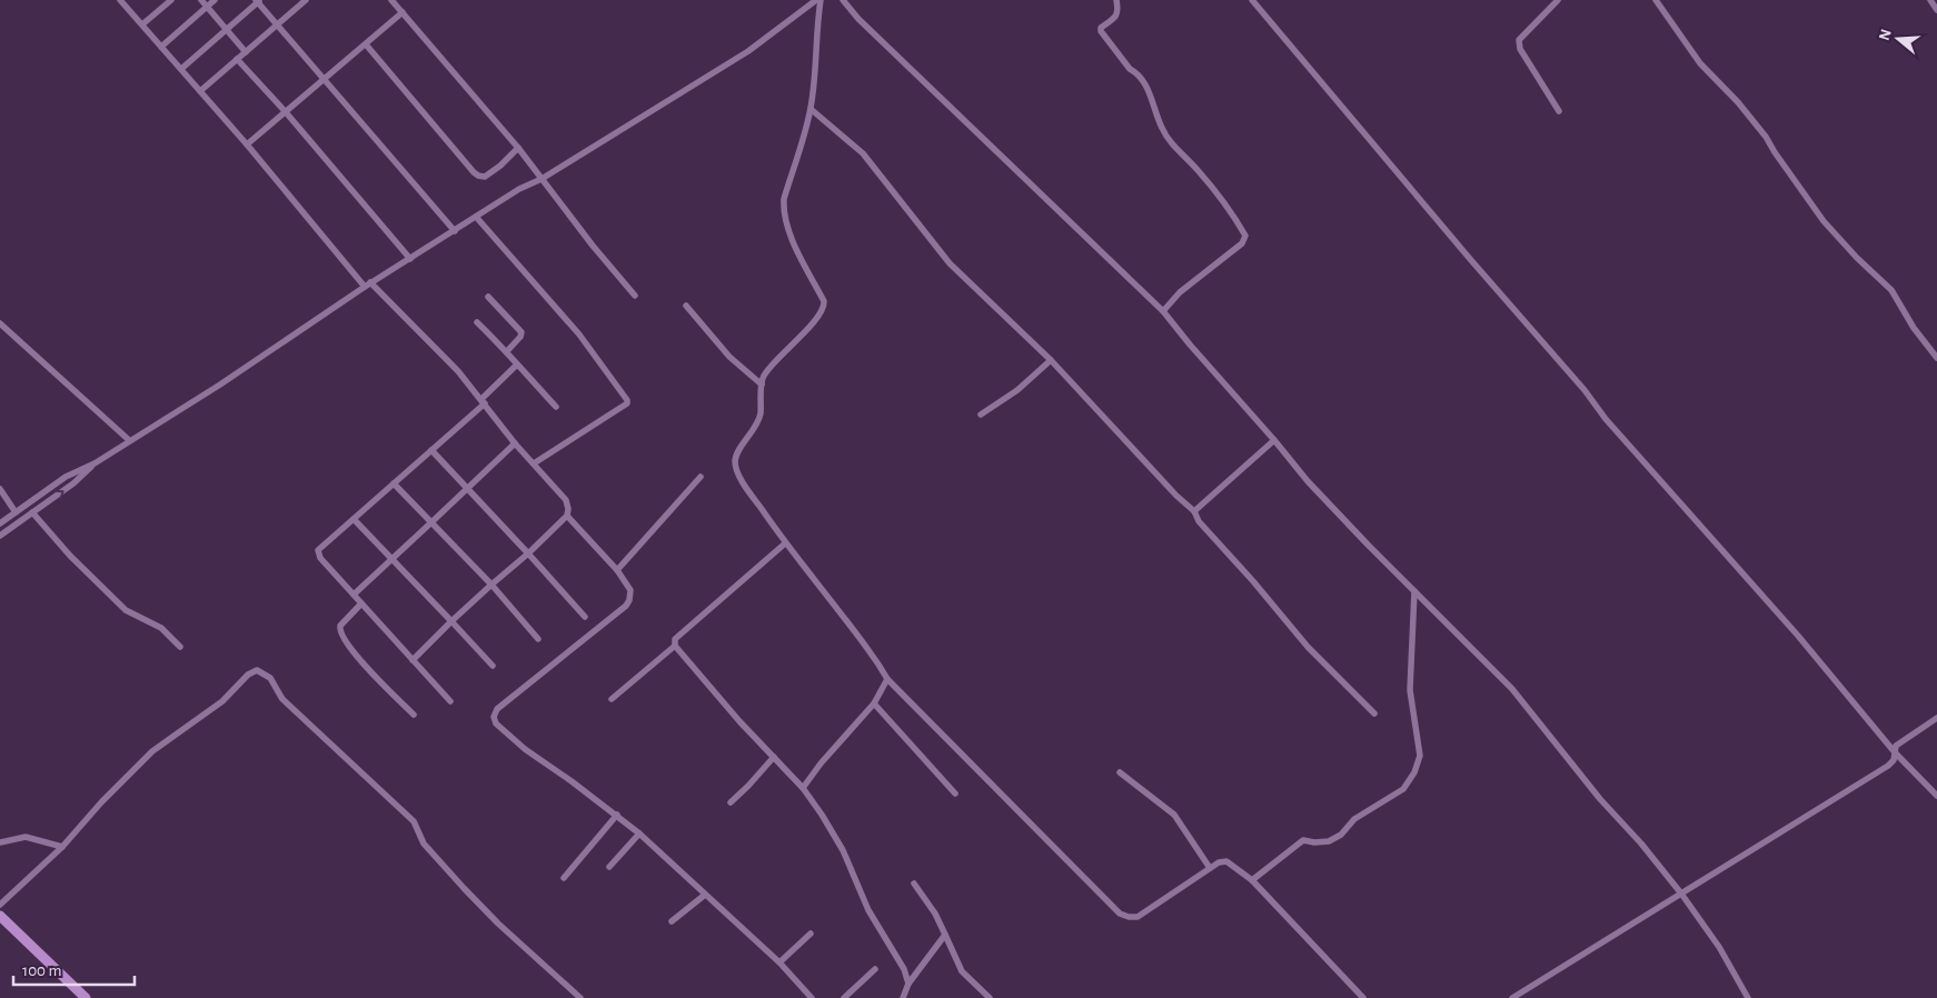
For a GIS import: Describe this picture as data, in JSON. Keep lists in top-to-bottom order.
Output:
{
  "scale_bar": "100 m",
  "north": "left"
}
